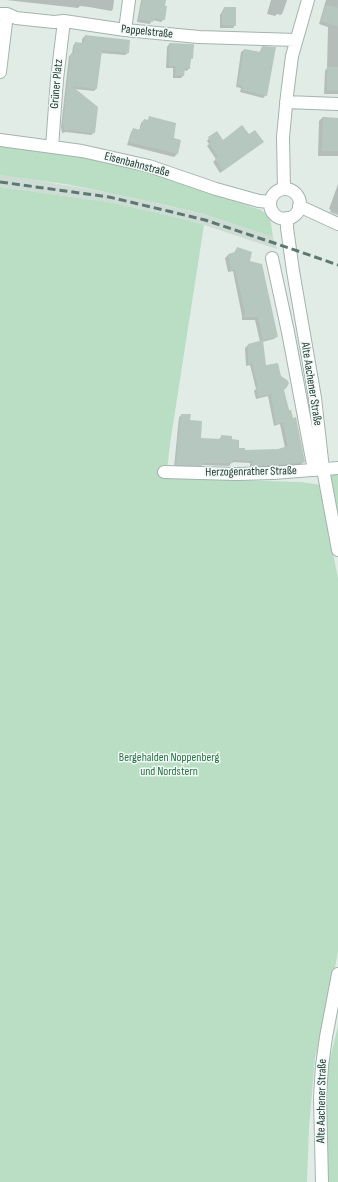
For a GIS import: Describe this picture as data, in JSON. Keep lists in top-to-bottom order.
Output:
{
  "streets": {
    "street": [
      "Pappelstraße",
      "Grüner Platz",
      "Eisenbahnstraße",
      "Alte Aachener Straße",
      "Herzogenrather Straße"
    ]
  },
  "crossings": [
    ["Pappelstraße", "Grüner Platz"],
    ["Grüner Platz", "Eisenbahnstraße"],
    ["Eisenbahnstraße", "Alte Aachener Straße"],
    ["Alte Aachener Straße", "Herzogenrather Straße"]
  ],
  "parks": ["Bergehalden Noppenberg und Nordstern"]
}
